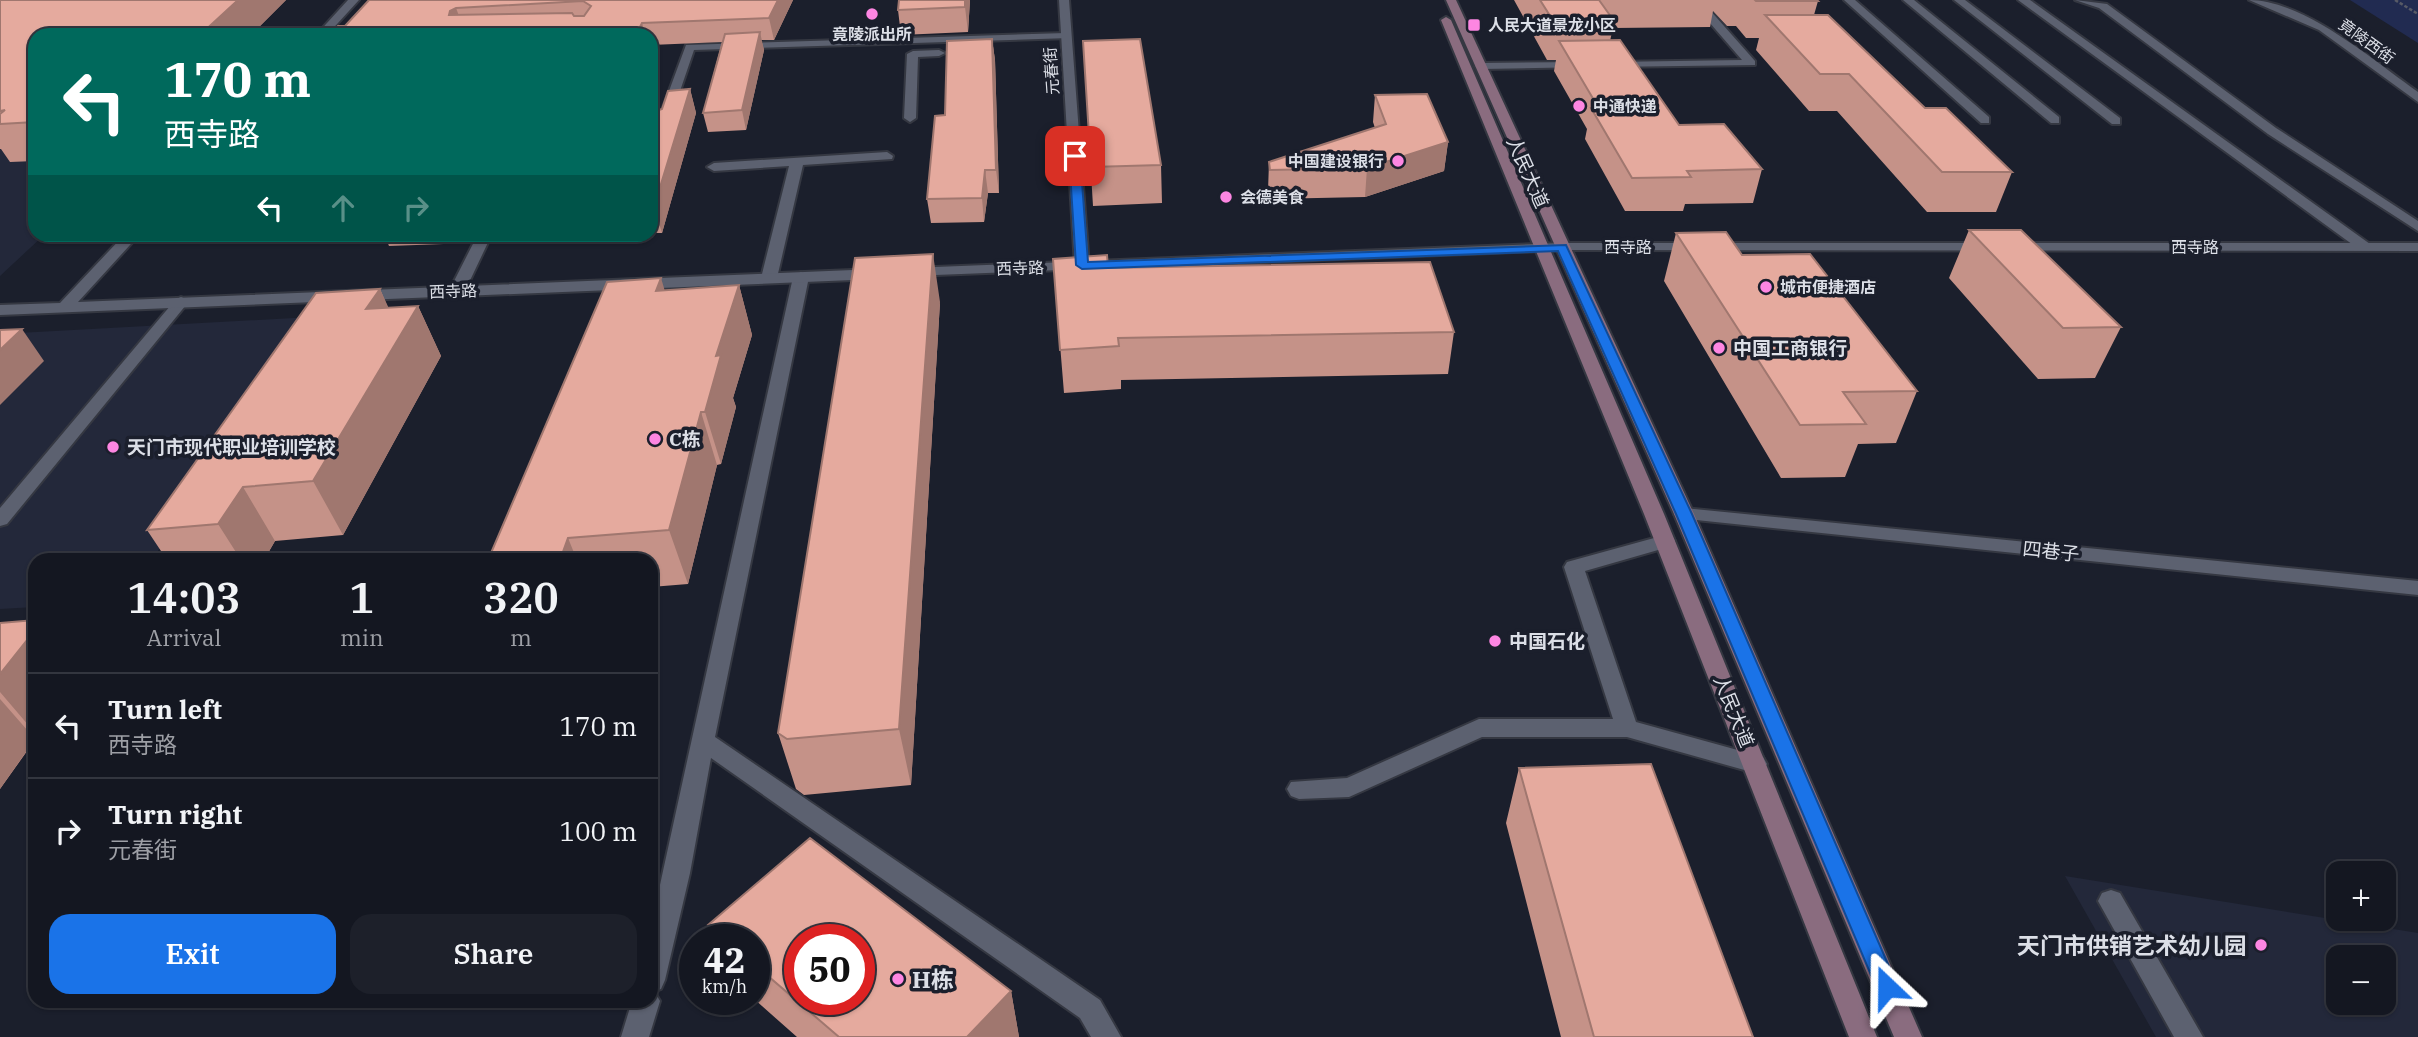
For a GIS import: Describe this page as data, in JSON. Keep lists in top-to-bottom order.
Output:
{
  "streets": {
    "main road": ["人民大道"],
    "street": [
      "竟陵西街",
      "元春街",
      "西寺路",
      "四巷子"
    ]
  },
  "crossings": [
    ["元春街", "西寺路"],
    ["人民大道", "西寺路"],
    ["人民大道", "四巷子"]
  ],
  "places": {
    "other": [
      "竟陵派出所",
      "中通快递",
      "中国建设银行",
      "会德美食",
      "城市便捷酒店",
      "中国工商银行",
      "C栋",
      "天门市现代职业培训学校",
      "中国石化",
      "天门市供销艺术幼儿园",
      "H栋"
    ],
    "transit": ["人民大道景龙小区"]
  },
  "page": {
    "turn": ["170 m", "西寺路"],
    "eta": [
      "14:03",
      "Arrival",
      "1",
      "min",
      "320",
      "m"
    ],
    "list": [
      {
        "name": "Turn left",
        "note": "西寺路",
        "value": "170 m"
      },
      {
        "name": "Turn right",
        "note": "元春街",
        "value": "100 m"
      }
    ],
    "map_buttons": ["+", "−"],
    "buttons": ["Exit", "Share"],
    "speed": "42 km/h",
    "limit": "50"
  }
}
